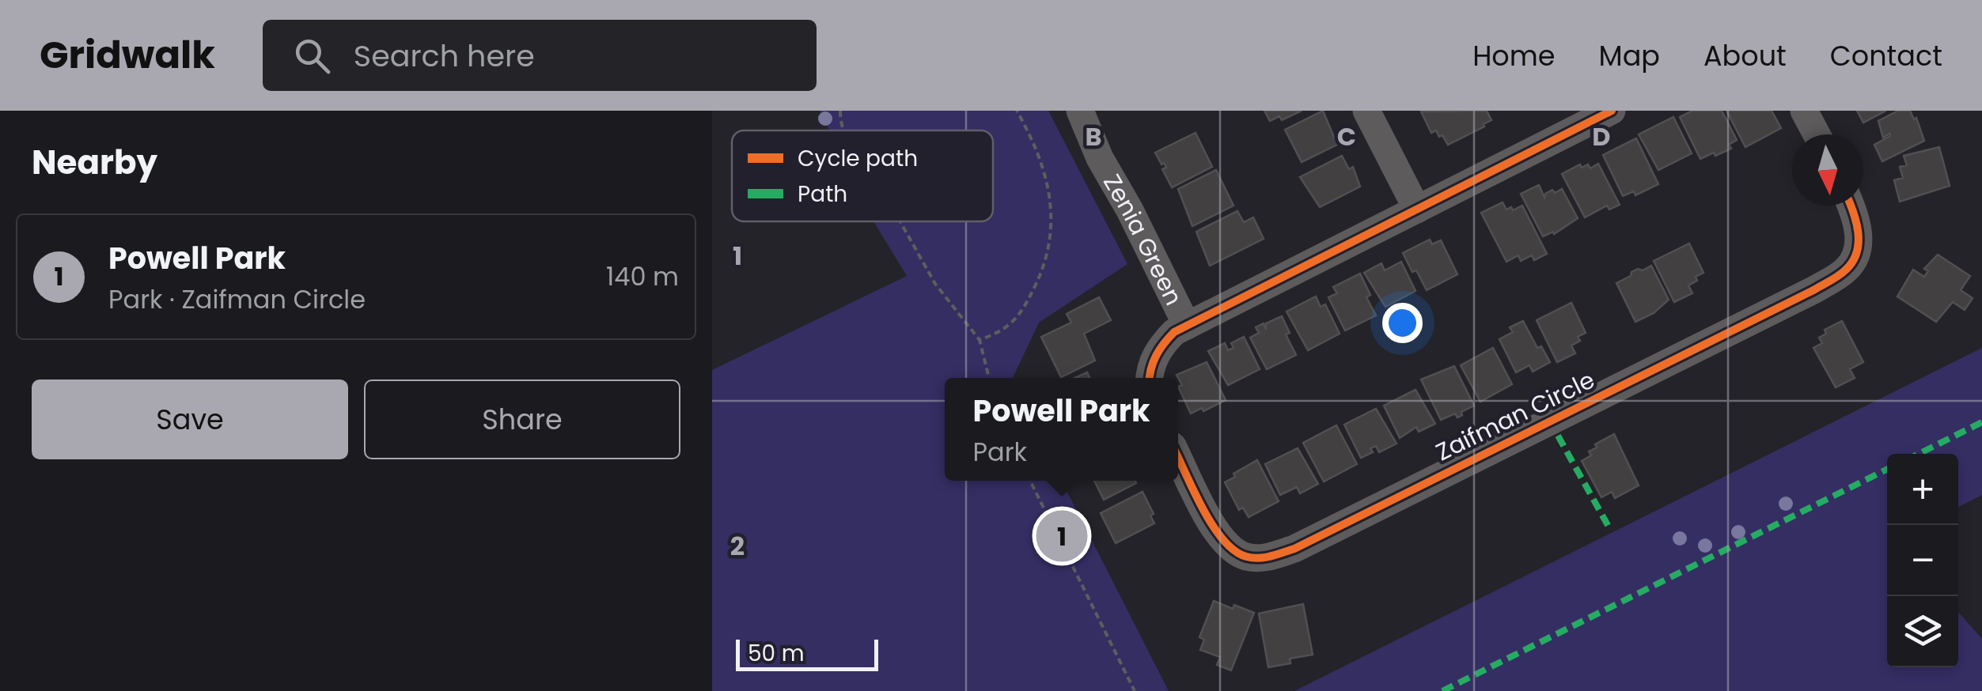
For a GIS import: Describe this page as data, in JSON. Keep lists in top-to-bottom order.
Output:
{
  "streets": {
    "street": ["Zenia Green", "Zaifman Circle"]
  },
  "legend": ["Cycle path", "Path"],
  "scale_bar": "50 m",
  "north": "bottom",
  "page": {
    "header": "Gridwalk",
    "search": "Search here",
    "nav": [
      "Home",
      "Map",
      "About",
      "Contact"
    ],
    "heading": "Nearby",
    "list": [
      {
        "mark": "1",
        "name": "Powell Park",
        "note": "Park · Zaifman Circle",
        "value": "140 m"
      }
    ],
    "buttons": ["Save", "Share"],
    "popup": ["Powell Park", "Park"],
    "map_buttons": ["+", "−"],
    "pins": "1",
    "scale": "50 m"
  },
  "grid": {
    "columns": ["B", "C", "D"],
    "rows": ["1", "2"]
  }
}
